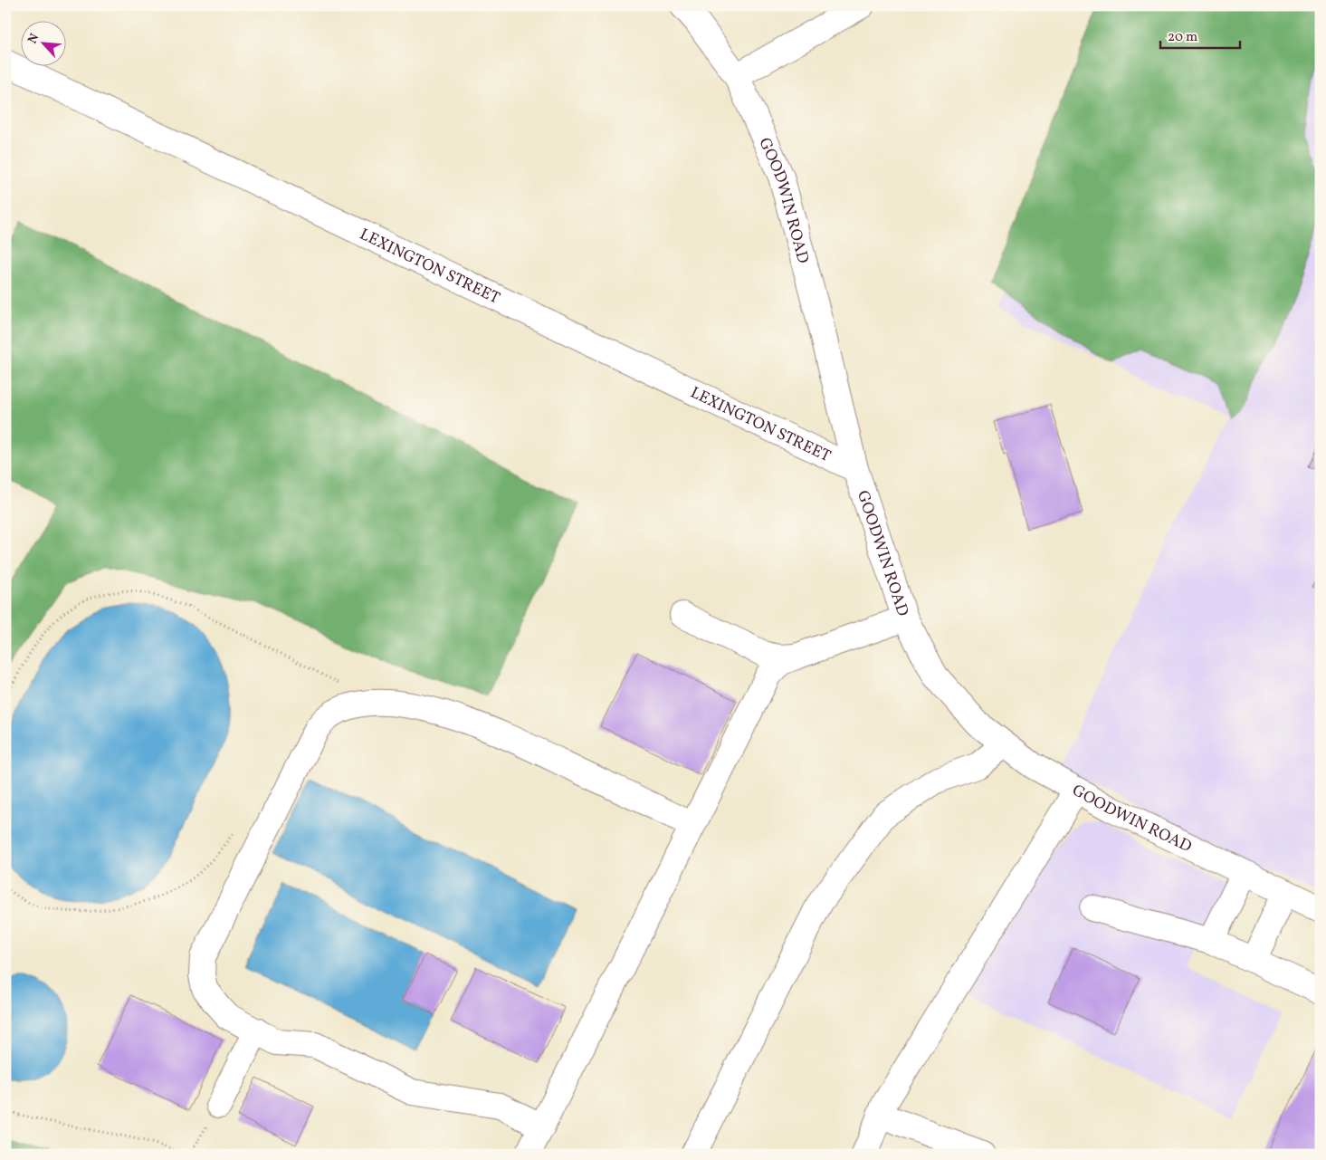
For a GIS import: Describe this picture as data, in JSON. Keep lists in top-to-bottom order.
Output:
{
  "streets": {
    "street": ["GOODWIN ROAD", "LEXINGTON STREET"]
  },
  "crossings": [
    ["GOODWIN ROAD", "LEXINGTON STREET"]
  ],
  "scale_bar": "20 m",
  "north": "top left"
}
